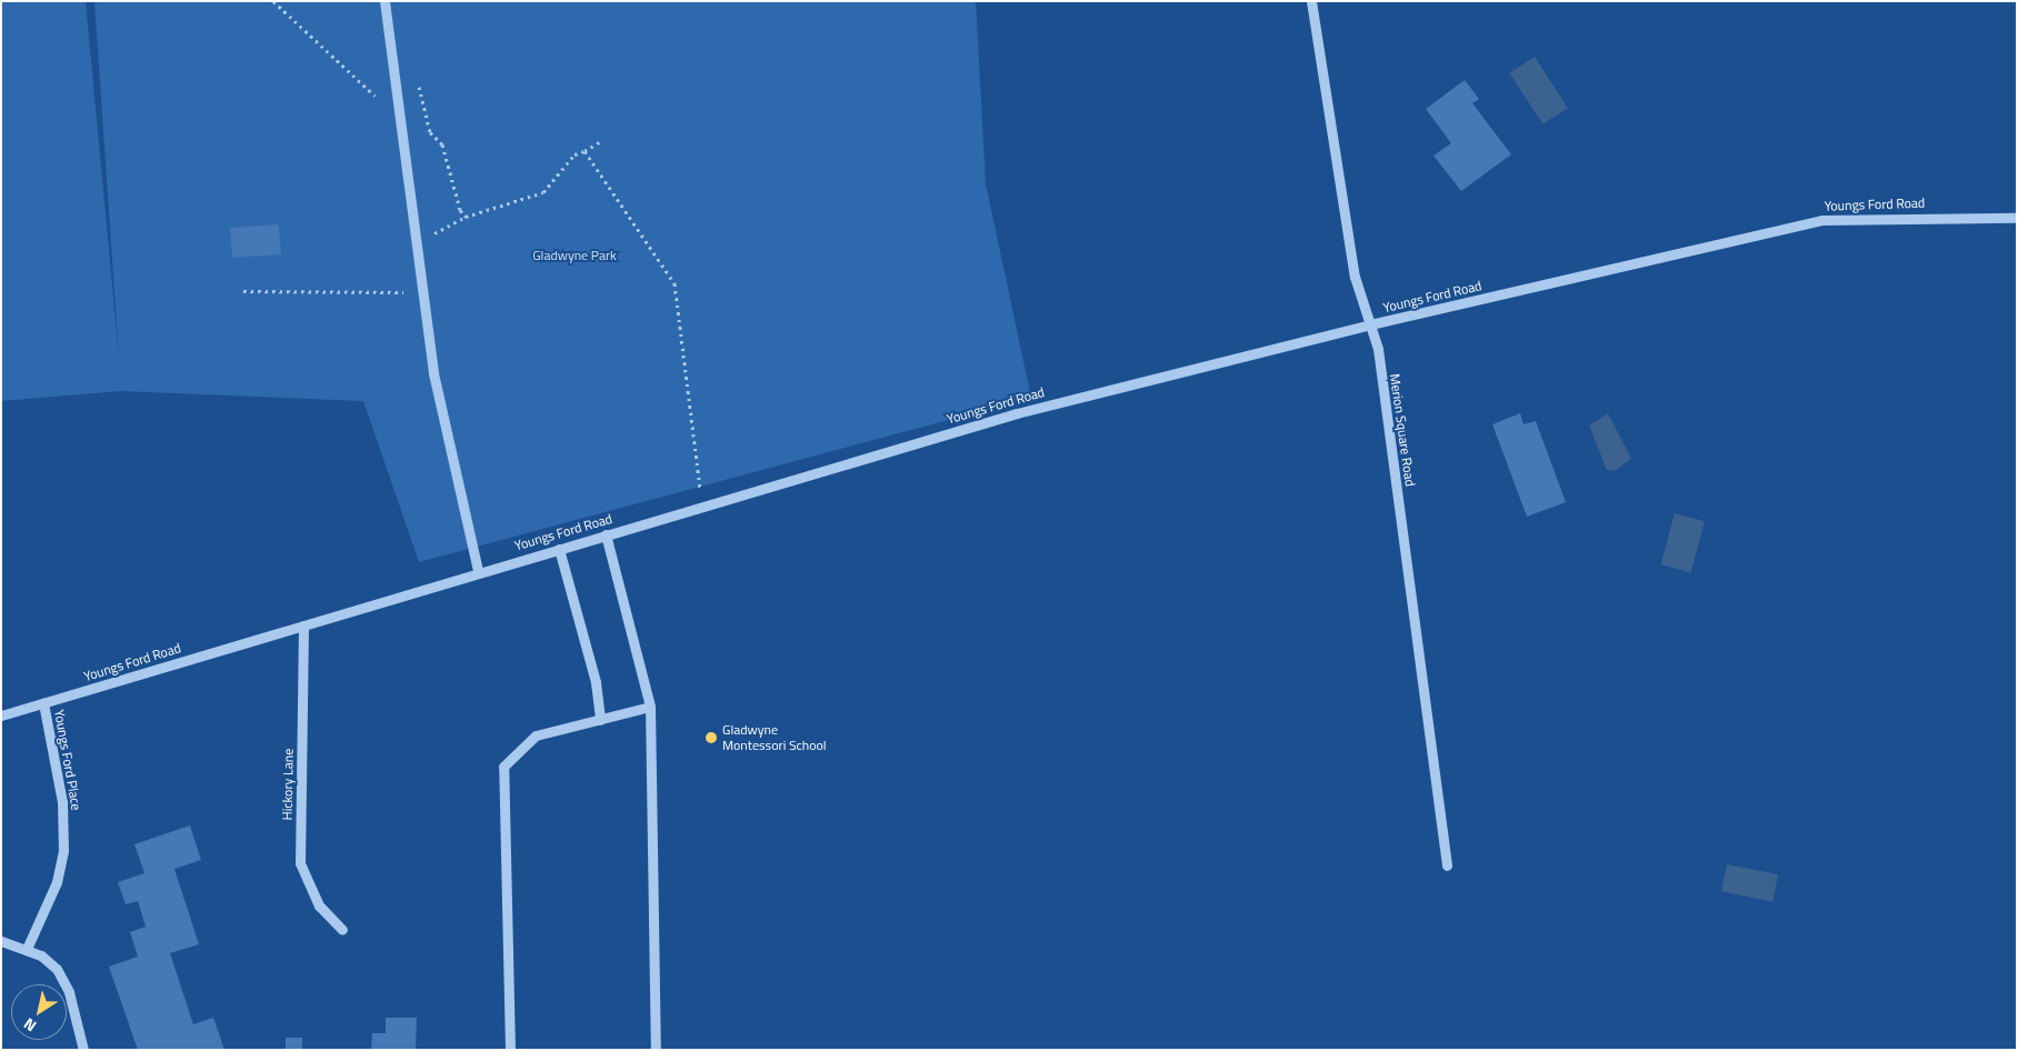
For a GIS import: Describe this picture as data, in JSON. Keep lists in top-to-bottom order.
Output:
{
  "streets": {
    "street": [
      "Youngs Ford Road",
      "Merion Square Road",
      "Youngs Ford Place",
      "Hickory Lane"
    ]
  },
  "crossings": [
    ["Youngs Ford Road", "Merion Square Road"],
    ["Youngs Ford Road", "Youngs Ford Place"],
    ["Youngs Ford Road", "Hickory Lane"]
  ],
  "parks": ["Gladwyne Park"],
  "places": ["Gladwyne Montessori School"],
  "north": "bottom left"
}
